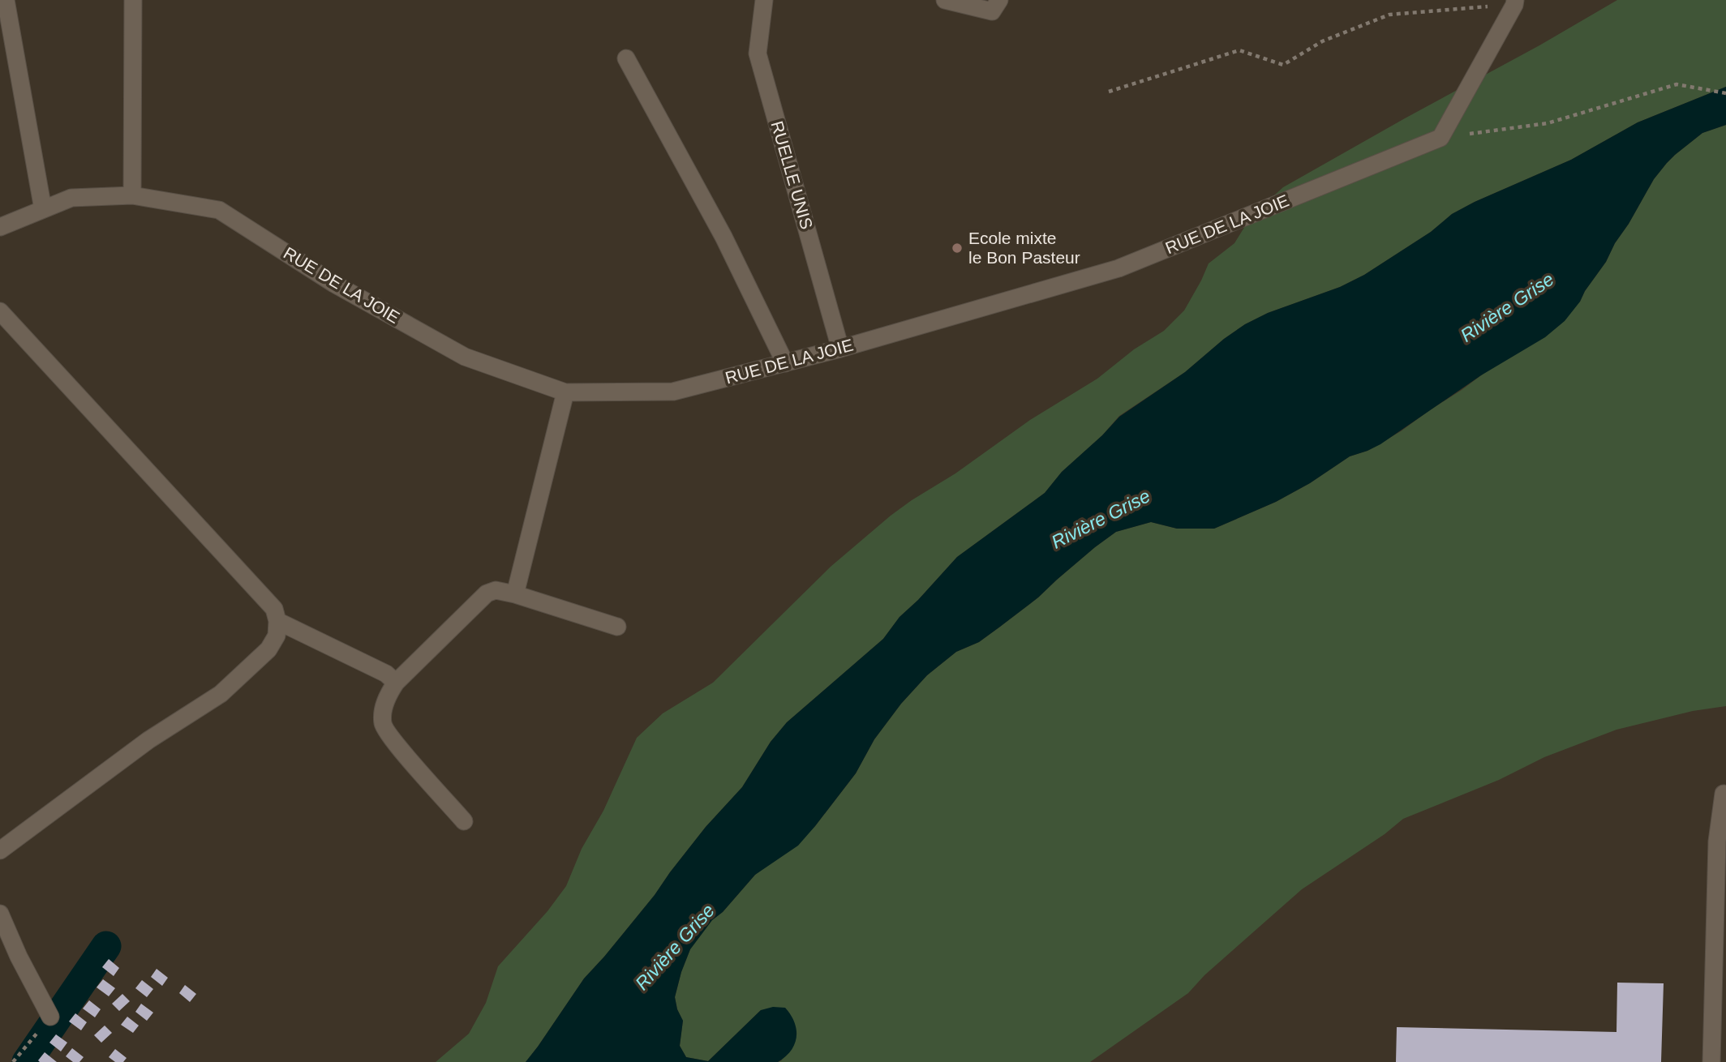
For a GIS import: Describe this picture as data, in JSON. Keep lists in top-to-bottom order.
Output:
{
  "streets": {
    "street": ["RUELLE UNIS", "RUE DE LA JOIE"]
  },
  "crossings": [
    ["RUELLE UNIS", "RUE DE LA JOIE"]
  ],
  "water": ["Rivière Grise"],
  "places": ["Ecole mixte le Bon Pasteur"]
}
